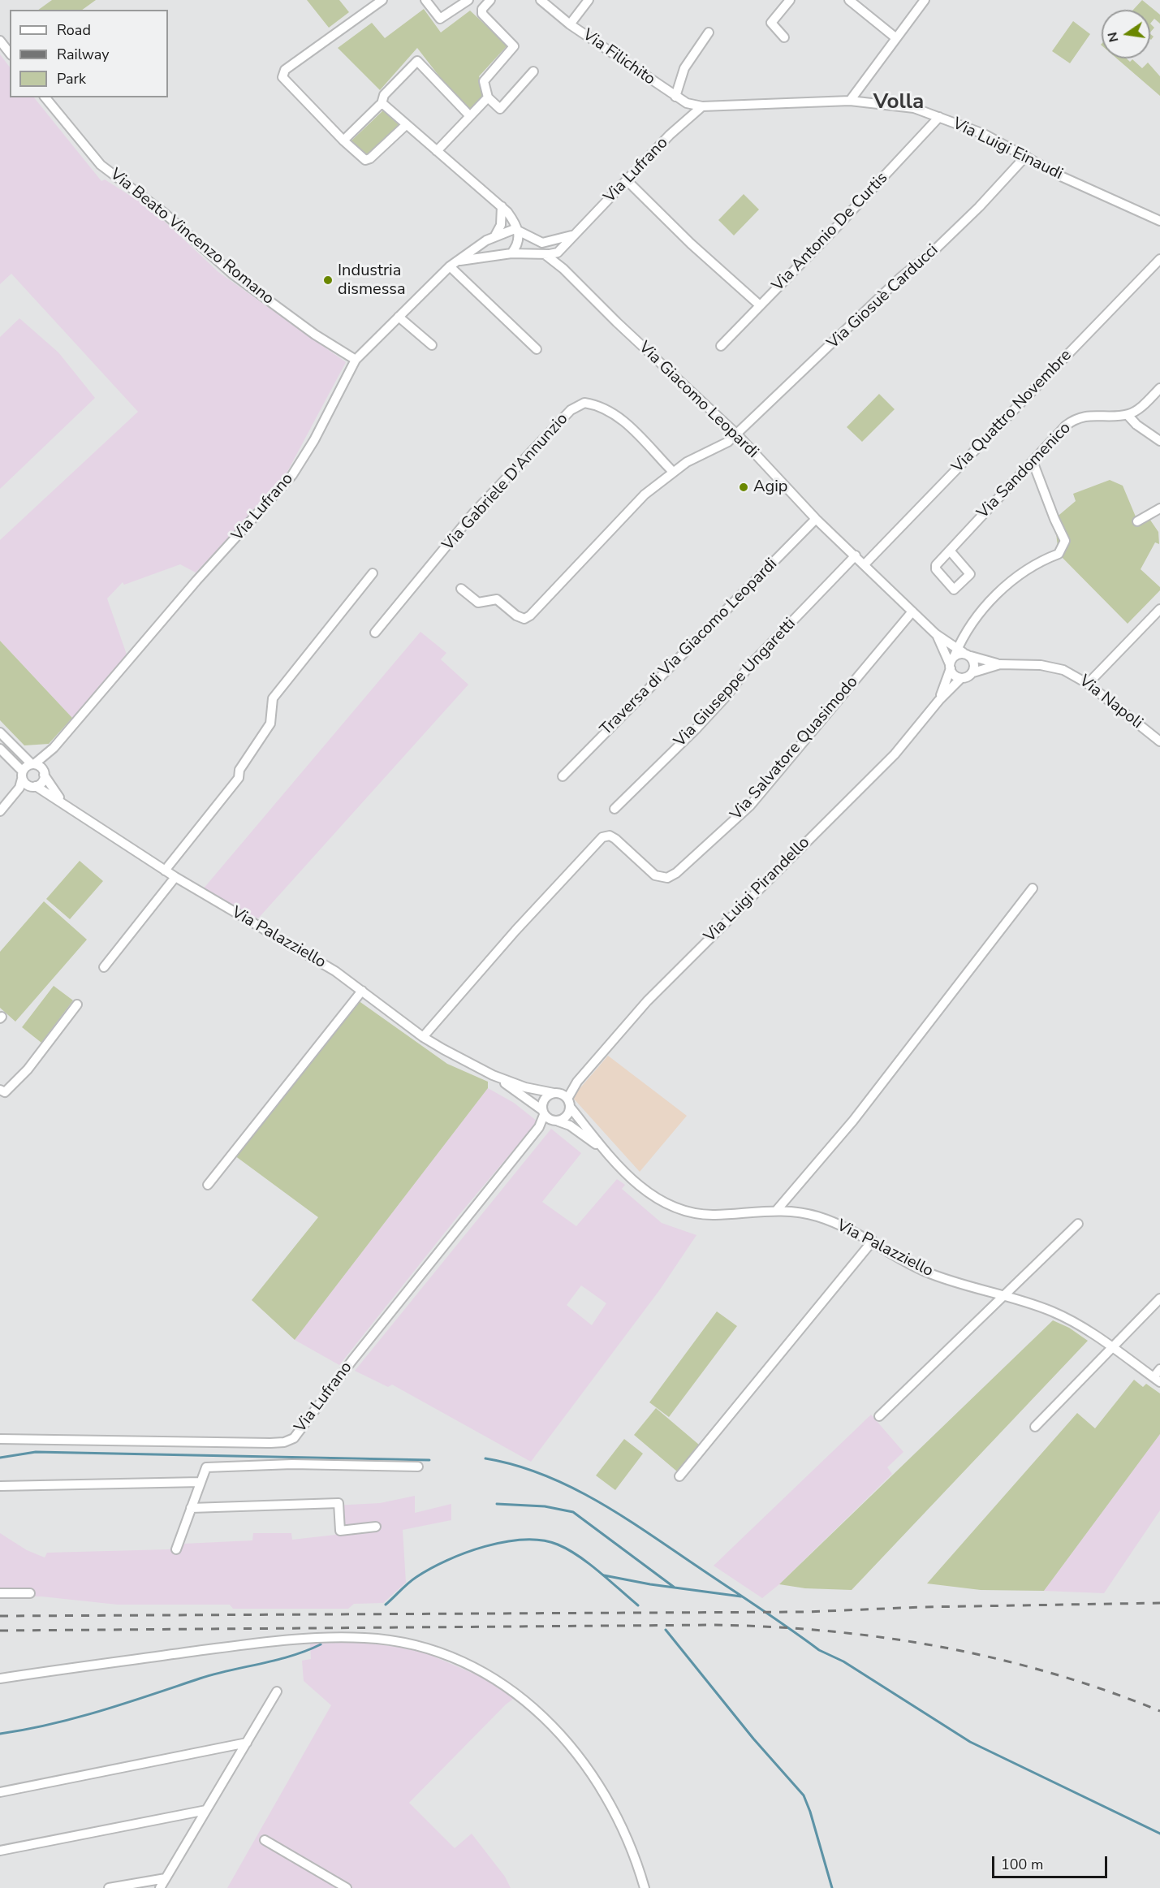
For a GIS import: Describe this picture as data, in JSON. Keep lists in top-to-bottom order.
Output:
{
  "streets": {
    "street": [
      "Via Filichito",
      "Via Luigi Einaudi",
      "Via Lufrano",
      "Via Antonio De Curtis",
      "Via Beato Vincenzo Romano",
      "Via Giosuè Carducci",
      "Via Giacomo Leopardi",
      "Via Quattro Novembre",
      "Via Sandomenico",
      "Via Gabriele D'Annunzio",
      "Traversa di Via Giacomo Leopardi",
      "Via Giuseppe Ungaretti",
      "Via Napoli",
      "Via Salvatore Quasimodo",
      "Via Luigi Pirandello",
      "Via Palazziello"
    ]
  },
  "crossings": [
    ["Via Filichito", "Via Luigi Einaudi"],
    ["Via Filichito", "Via Lufrano"],
    ["Via Luigi Einaudi", "Via Lufrano"],
    ["Via Luigi Einaudi", "Via Antonio De Curtis"],
    ["Via Luigi Einaudi", "Via Giosuè Carducci"],
    ["Via Lufrano", "Via Beato Vincenzo Romano"],
    ["Via Lufrano", "Via Giacomo Leopardi"],
    ["Via Lufrano", "Via Luigi Pirandello"],
    ["Via Lufrano", "Via Palazziello"],
    ["Via Giosuè Carducci", "Via Giacomo Leopardi"],
    ["Via Giacomo Leopardi", "Via Quattro Novembre"],
    ["Via Giacomo Leopardi", "Traversa di Via Giacomo Leopardi"],
    ["Via Giacomo Leopardi", "Via Giuseppe Ungaretti"],
    ["Via Giacomo Leopardi", "Via Napoli"],
    ["Via Giacomo Leopardi", "Via Salvatore Quasimodo"],
    ["Via Giacomo Leopardi", "Via Luigi Pirandello"],
    ["Via Napoli", "Via Luigi Pirandello"],
    ["Via Salvatore Quasimodo", "Via Palazziello"],
    ["Via Luigi Pirandello", "Via Palazziello"]
  ],
  "districts": ["Volla"],
  "places": ["Industria dismessa", "Agip"],
  "legend": ["Road", "Railway", "Park"],
  "scale_bar": "100 m",
  "north": "left"
}
